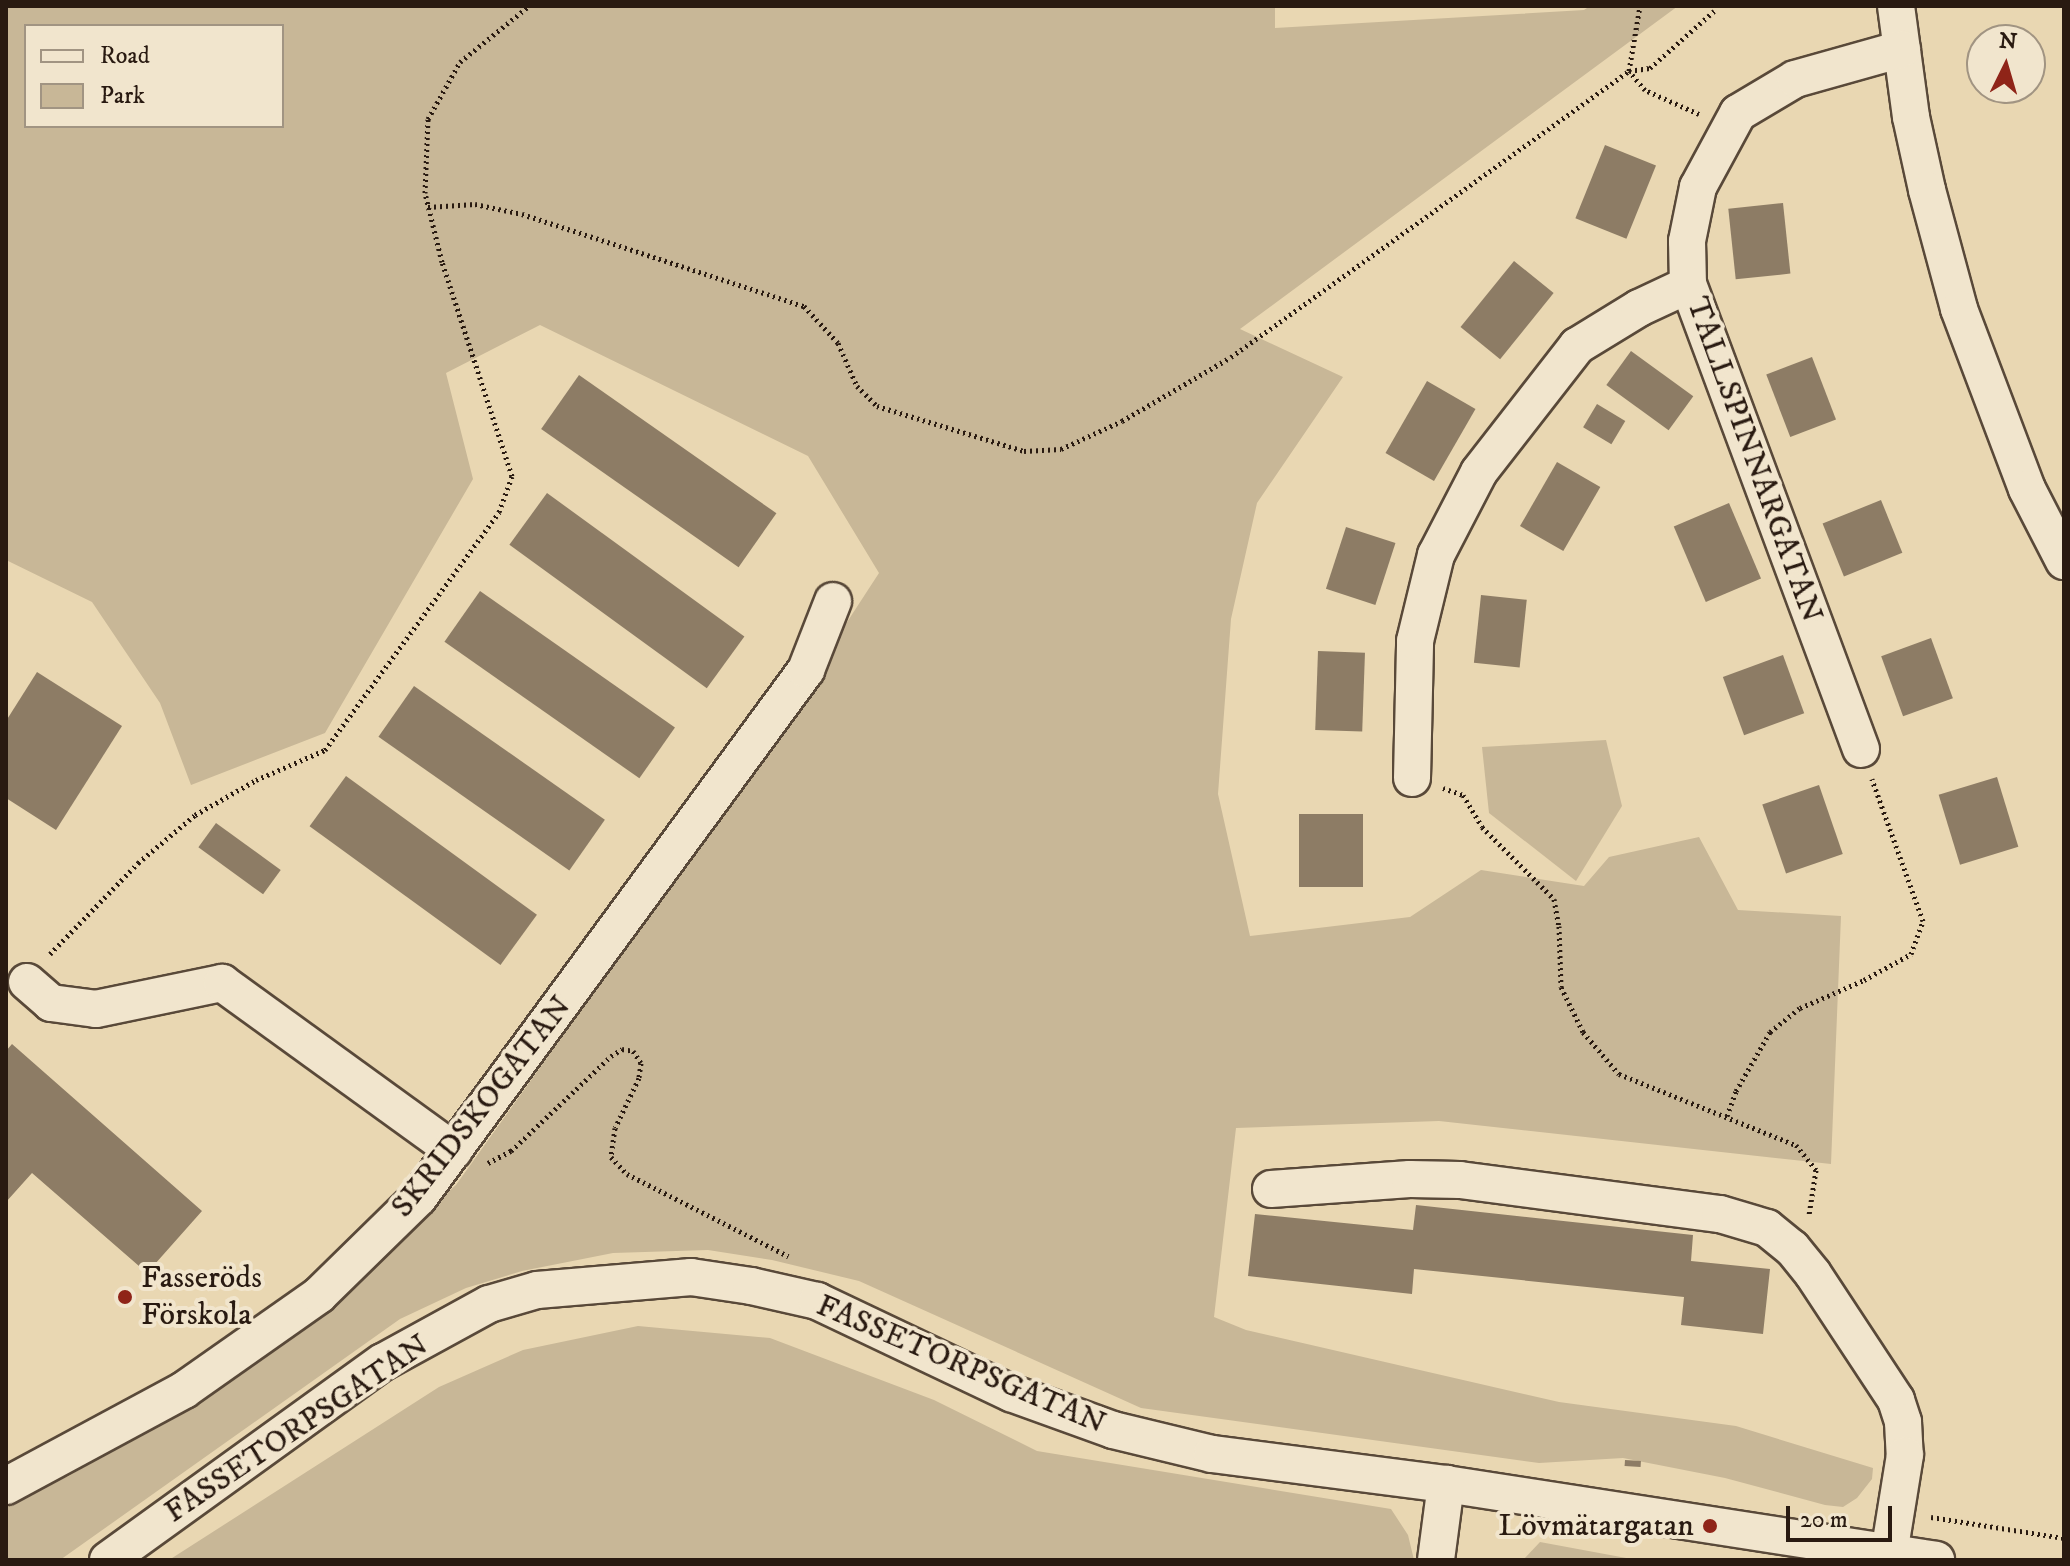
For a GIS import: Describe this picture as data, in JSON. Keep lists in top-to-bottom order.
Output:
{
  "streets": {
    "street": ["TALLSPINNARGATAN", "SKRIDSKOGATAN", "FASSETORPSGATAN"]
  },
  "places": ["Fasseröds Förskola", "Lövmätargatan"],
  "legend": ["Road", "Park"],
  "scale_bar": "20 m",
  "north": "top"
}
